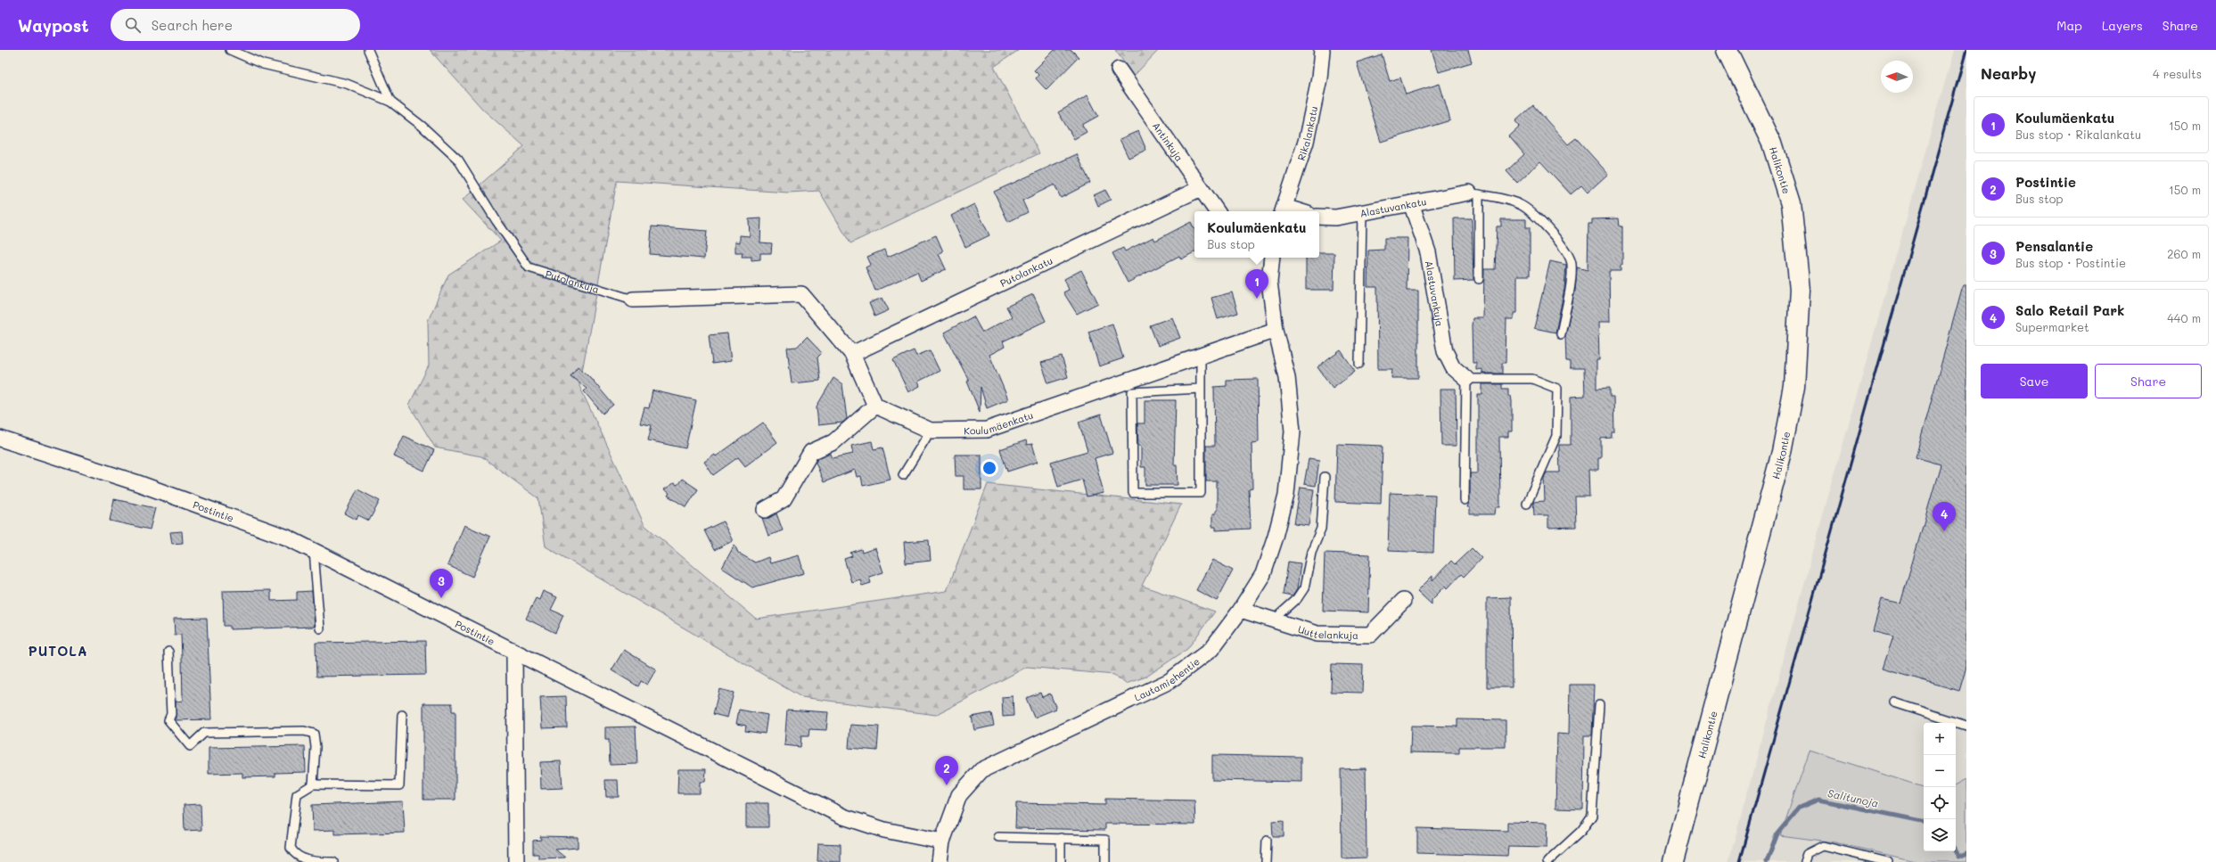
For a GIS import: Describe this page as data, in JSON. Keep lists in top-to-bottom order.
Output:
{
  "streets": {
    "main road": ["Halikontie"],
    "street": [
      "Rikalankatu",
      "Antinkuja",
      "Alastuvankatu",
      "Putolankatu",
      "Putolankuja",
      "Alastuvankuja",
      "Koulumäenkatu",
      "Postintie",
      "Uuttelankuja",
      "Lautamiehentie"
    ]
  },
  "crossings": [
    ["Antinkuja", "Putolankatu"],
    ["Alastuvankatu", "Alastuvankuja"],
    ["Putolankatu", "Putolankuja"],
    ["Koulumäenkatu", "Lautamiehentie"],
    ["Postintie", "Lautamiehentie"],
    ["Uuttelankuja", "Lautamiehentie"]
  ],
  "districts": ["PUTOLA"],
  "water": ["Salitunoja"],
  "north": "left",
  "page": {
    "header": "Waypost",
    "search": "Search here",
    "nav": ["Map", "Layers", "Share"],
    "heading": ["Nearby", "4 results"],
    "list": [
      {
        "mark": "1",
        "name": "Koulumäenkatu",
        "note": "Bus stop · Rikalankatu",
        "value": "150 m"
      },
      {
        "mark": "2",
        "name": "Postintie",
        "note": "Bus stop",
        "value": "150 m"
      },
      {
        "mark": "3",
        "name": "Pensalantie",
        "note": "Bus stop · Postintie",
        "value": "260 m"
      },
      {
        "mark": "4",
        "name": "Salo Retail Park",
        "note": "Supermarket",
        "value": "440 m"
      }
    ],
    "popup": ["Koulumäenkatu", "Bus stop"],
    "pins": [
      "1",
      "4",
      "3",
      "2"
    ],
    "buttons": ["Save", "Share"],
    "map_buttons": ["+", "−"]
  }
}
